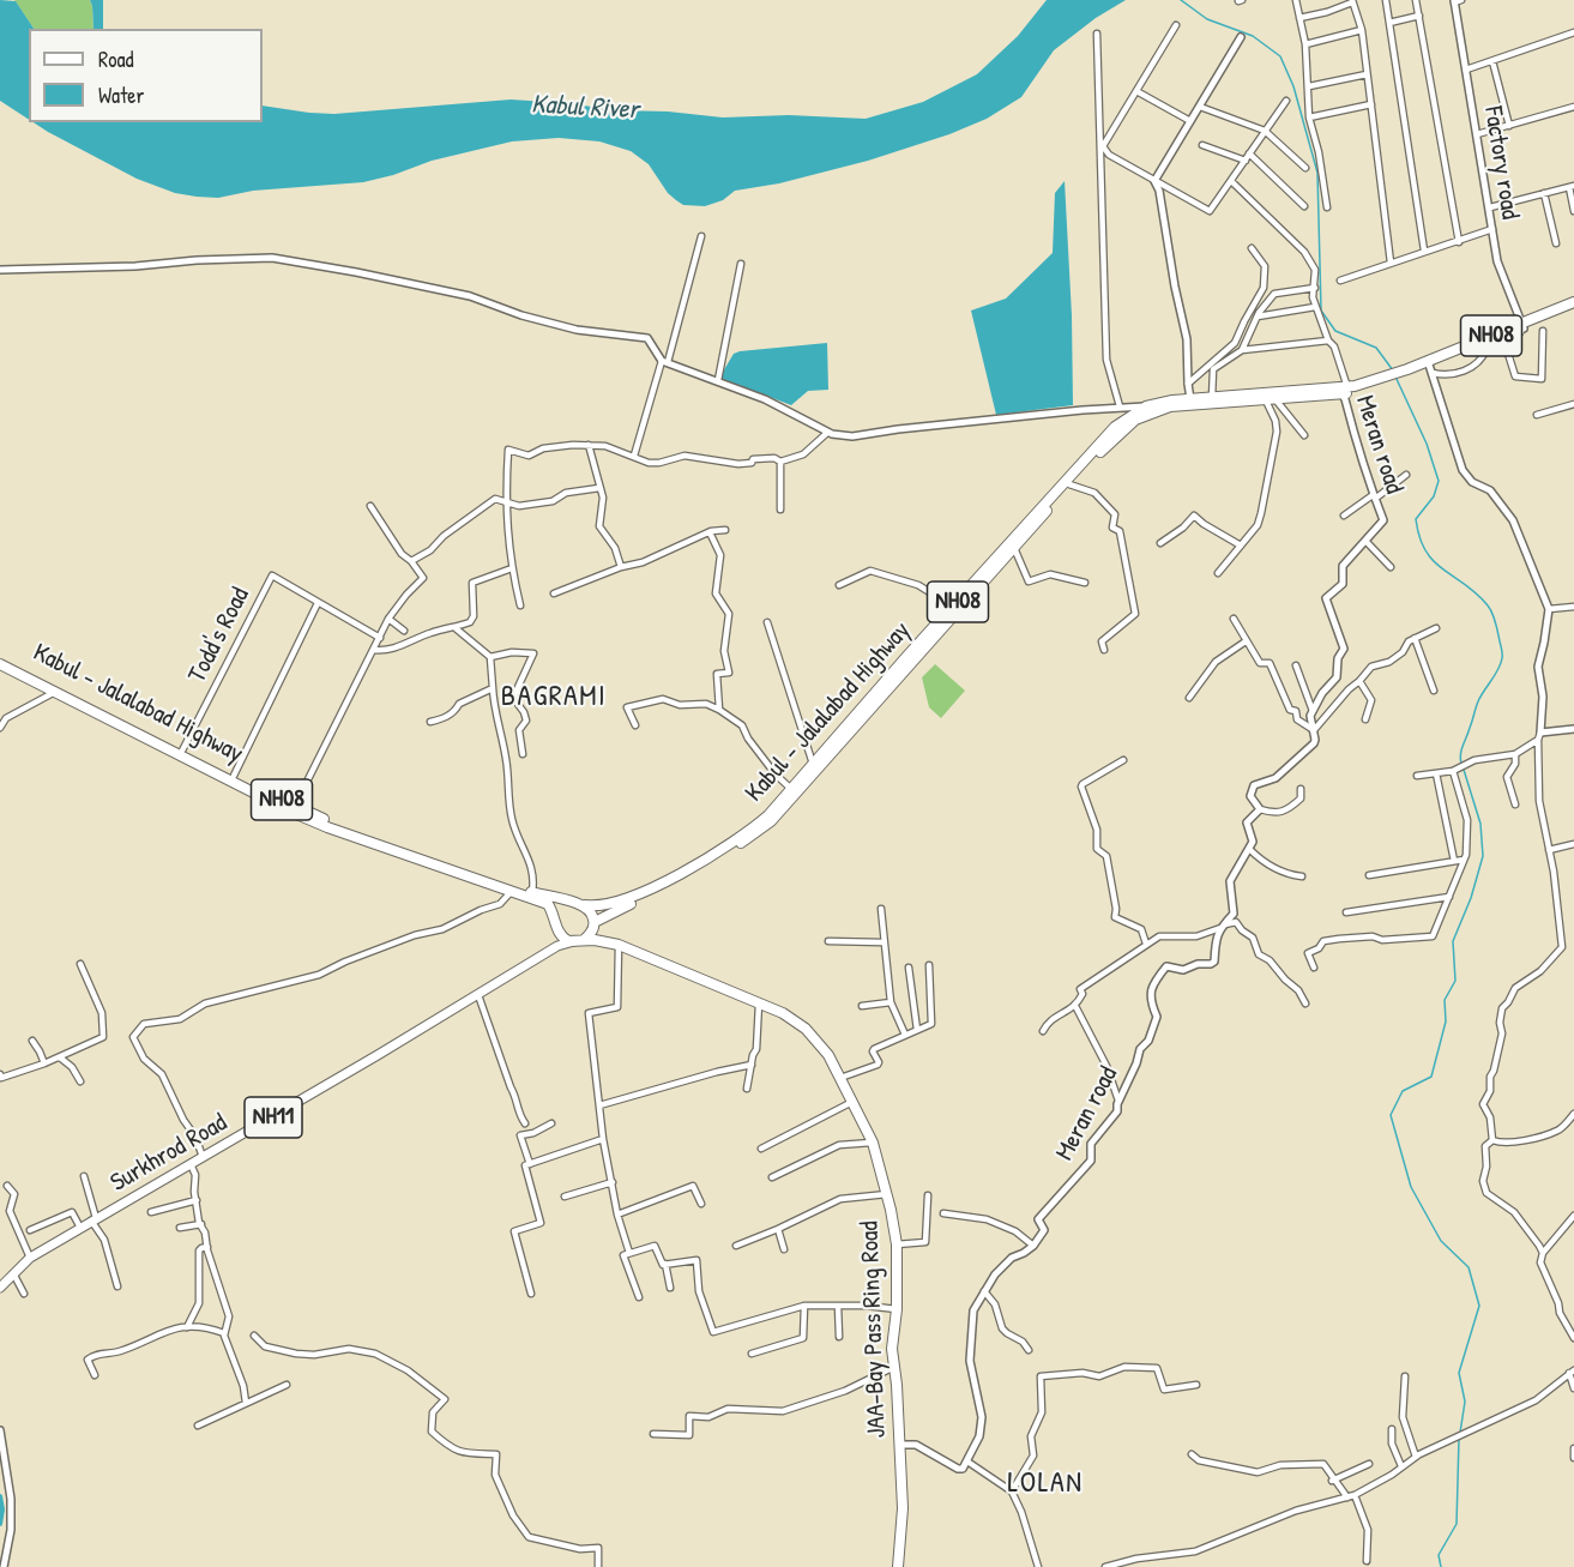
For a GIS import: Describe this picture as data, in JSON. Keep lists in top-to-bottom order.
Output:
{
  "streets": {
    "highway": ["NH08", "Kabul - Jalalabad Highway", "JAA-Bay Pass Ring Road"],
    "main road": ["NH11", "Surkhrod Road"],
    "street": ["Factory road", "Meran road", "Todd's Road"]
  },
  "crossings": [
    ["Factory road", "Kabul - Jalalabad Highway"],
    ["Meran road", "Kabul - Jalalabad Highway"],
    ["Todd's Road", "Kabul - Jalalabad Highway"],
    ["Kabul - Jalalabad Highway", "Surkhrod Road"]
  ],
  "districts": ["BAGRAMI", "LOLAN"],
  "water": ["Kabul River"],
  "legend": ["Road", "Water"]
}
